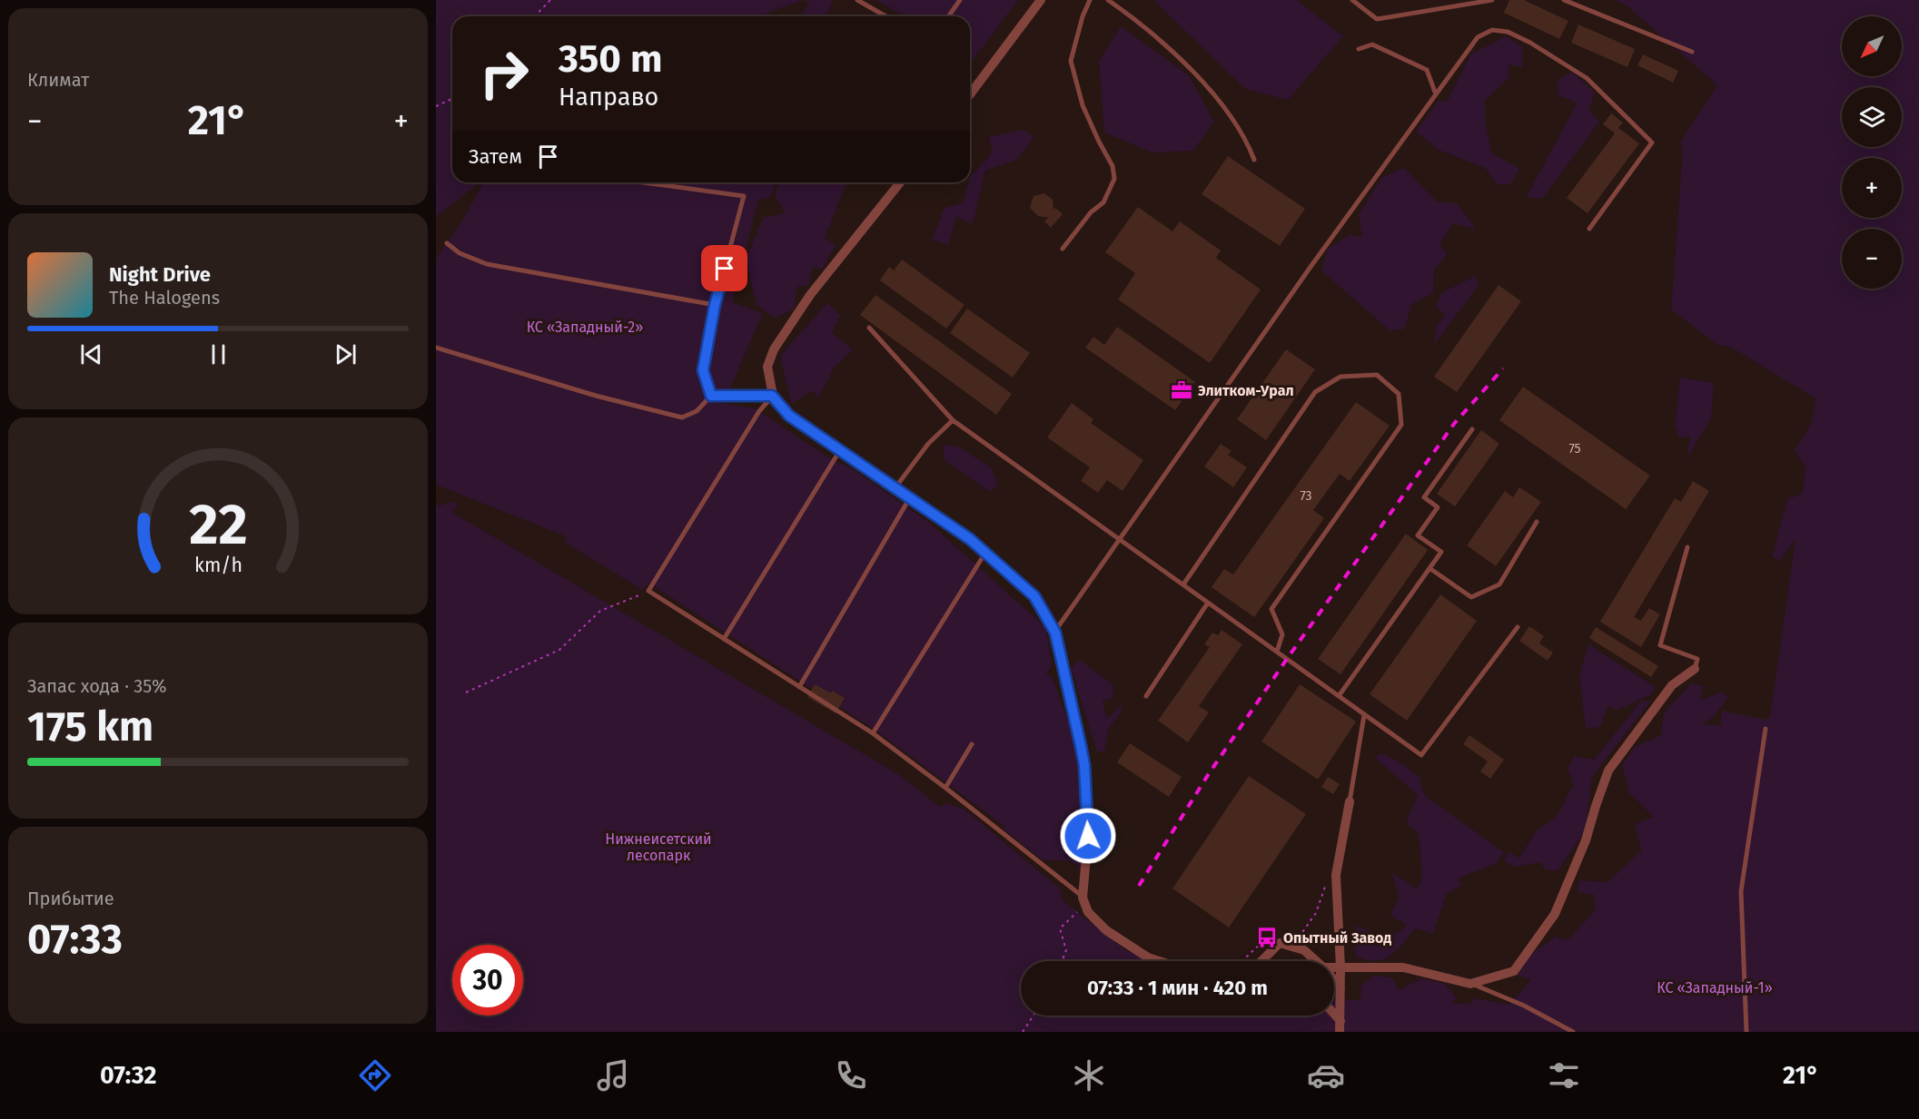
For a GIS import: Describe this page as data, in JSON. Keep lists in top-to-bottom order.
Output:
{
  "parks": ["КС «Западный-2»", "Нижнеисетский лесопарк", "КС «Западный-1»"],
  "places": {
    "office": ["Элитком-Урал"],
    "bus stop": ["Опытный Завод"]
  },
  "house_numbers": ["75", "73"],
  "north": "bottom left",
  "page": {
    "tile": [
      "Климат",
      ["Запас хода · 35%", "175 km"],
      ["Прибытие", "07:33"]
    ],
    "map_buttons": ["+", "−"],
    "turn": ["350 m", "Направо"],
    "heat": ["−", "21°", "+"],
    "then": "Затем",
    "song": ["Night Drive", "The Halogens"],
    "limit": "30",
    "trip": "07:33 · 1 мин · 420 m",
    "tabs": ["07:32", "21°"],
    "gauge": ["22", "km/h"]
  }
}
